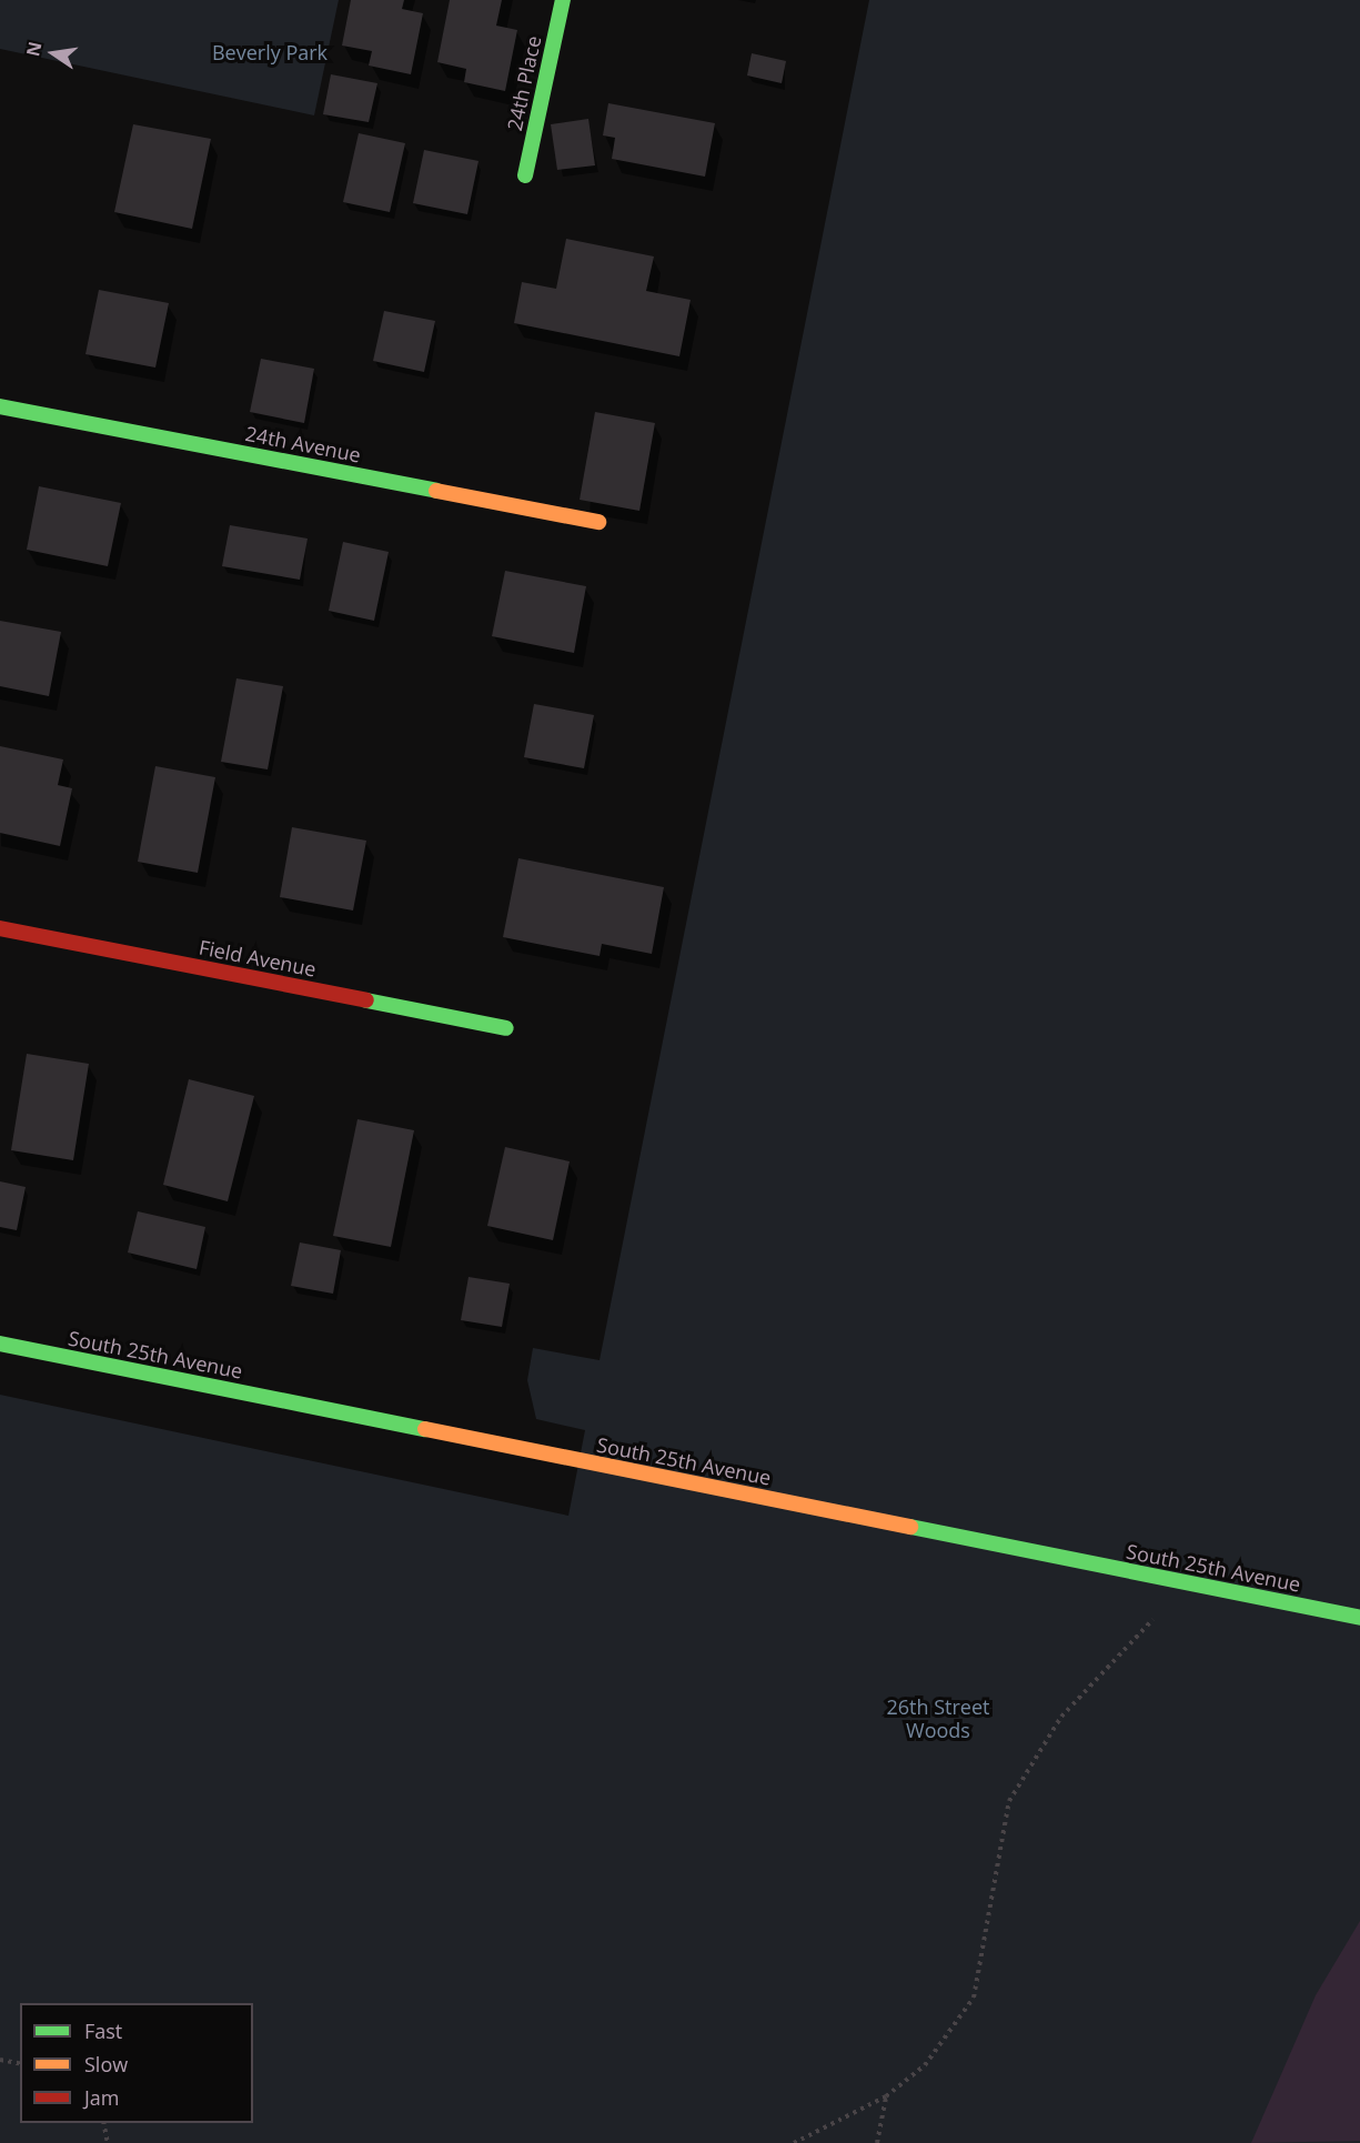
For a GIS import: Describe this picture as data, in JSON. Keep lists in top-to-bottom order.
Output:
{
  "streets": {
    "street": [
      "24th Place",
      "24th Avenue",
      "Field Avenue",
      "South 25th Avenue"
    ]
  },
  "parks": ["Beverly Park", "26th Street Woods"],
  "legend": ["Fast", "Slow", "Jam"],
  "north": "left"
}
